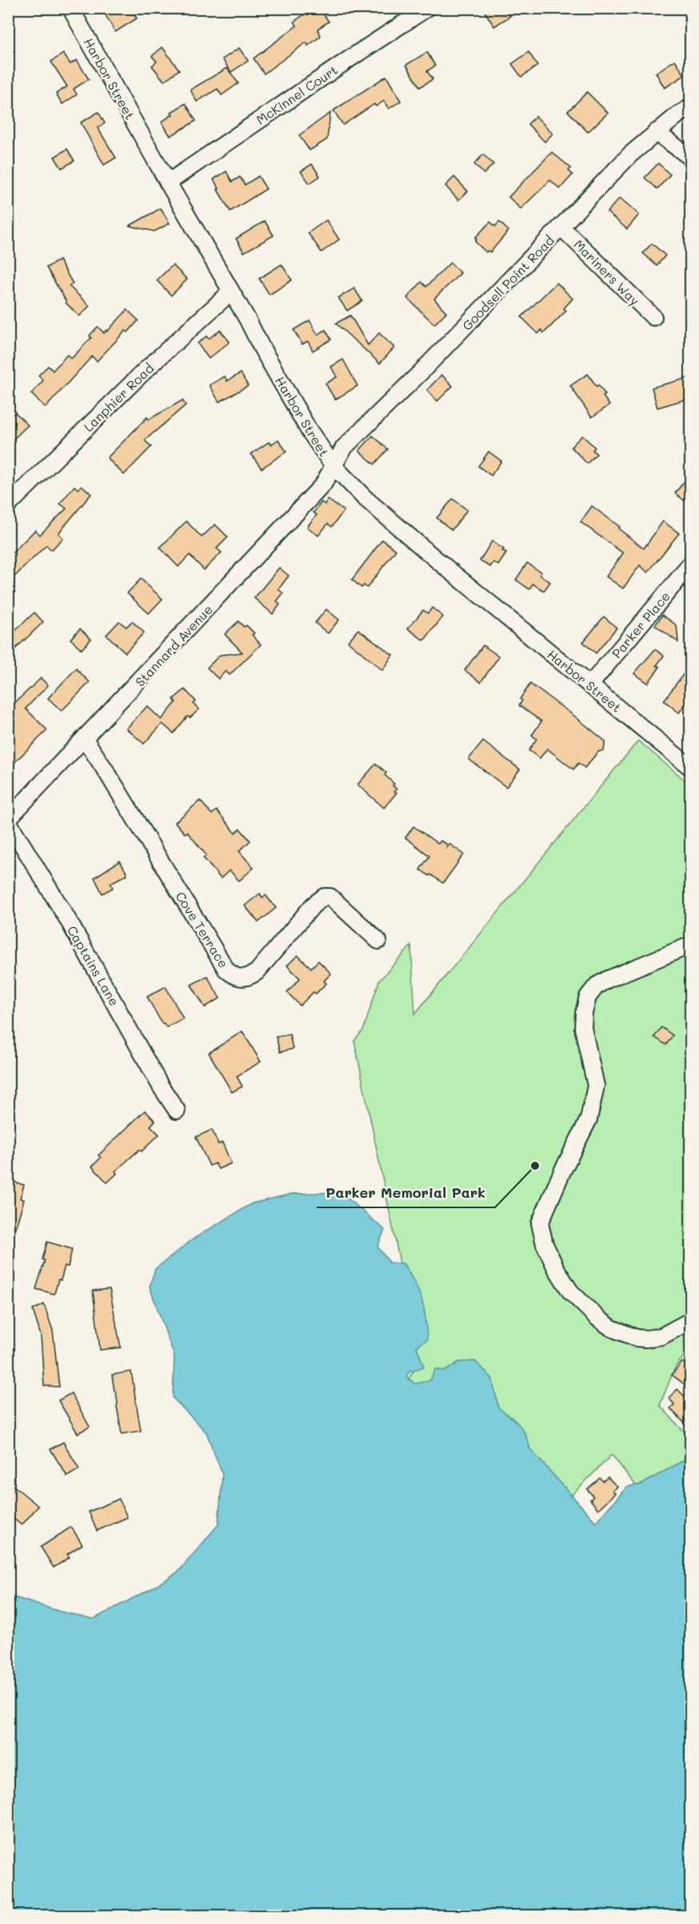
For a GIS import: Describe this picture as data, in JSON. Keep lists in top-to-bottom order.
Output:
{
  "streets": {
    "street": [
      "Harbor Street",
      "McKinnel Court",
      "Mariners Way",
      "Goodsell Point Road",
      "Lanphier Road",
      "Parker Place",
      "Stannard Avenue",
      "Cove Terrace",
      "Captains Lane"
    ]
  },
  "crossings": [
    ["Harbor Street", "McKinnel Court"],
    ["Harbor Street", "Goodsell Point Road"],
    ["Harbor Street", "Lanphier Road"],
    ["Harbor Street", "Parker Place"],
    ["Harbor Street", "Stannard Avenue"],
    ["Mariners Way", "Goodsell Point Road"],
    ["Goodsell Point Road", "Stannard Avenue"],
    ["Stannard Avenue", "Cove Terrace"],
    ["Stannard Avenue", "Captains Lane"]
  ],
  "places": ["Parker Memorial Park"]
}
